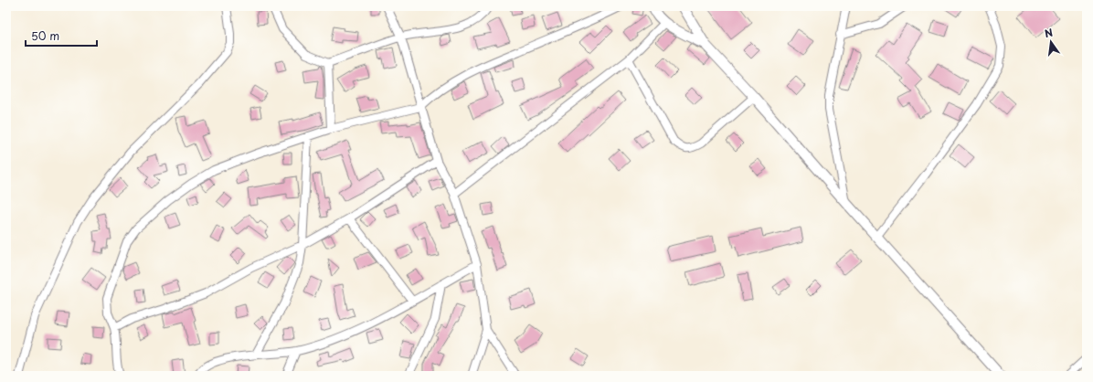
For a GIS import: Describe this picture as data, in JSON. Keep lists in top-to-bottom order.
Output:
{
  "scale_bar": "50 m",
  "north": "top"
}
